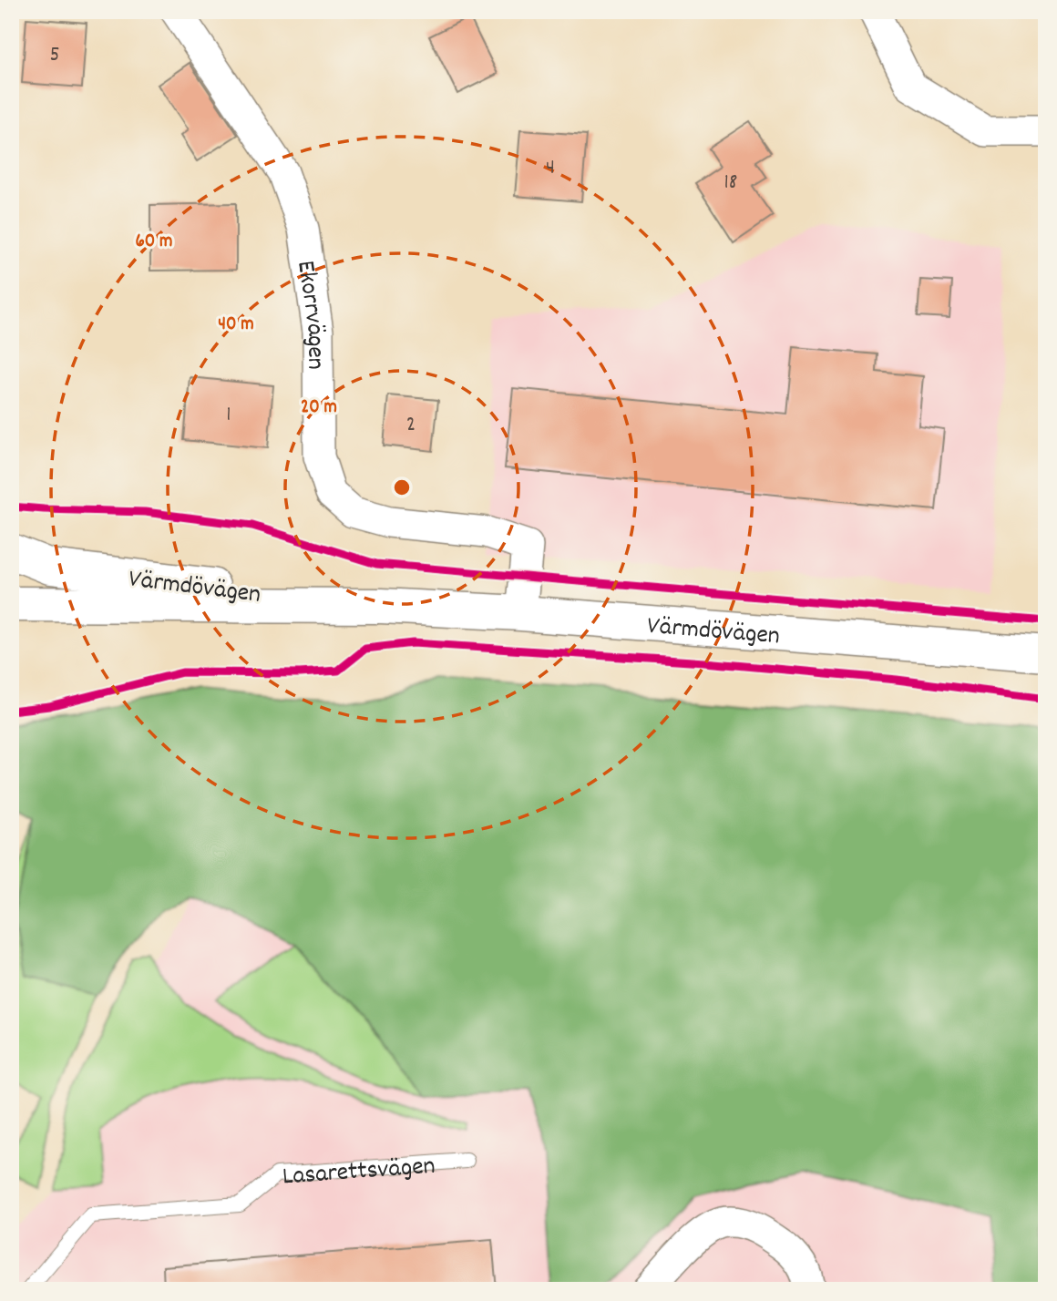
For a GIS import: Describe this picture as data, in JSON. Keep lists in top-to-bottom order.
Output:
{
  "streets": {
    "main road": ["Värmdövägen"],
    "street": ["Ekorrvägen"],
    "lane": ["Lasarettsvägen"]
  },
  "crossings": [
    ["Ekorrvägen", "Värmdövägen"]
  ],
  "house_numbers": [
    "5",
    "4",
    "18",
    "1",
    "2"
  ],
  "rings": ["60 m", "40 m", "20 m"]
}
